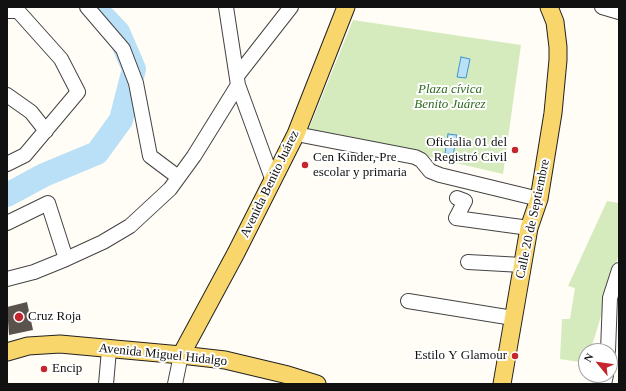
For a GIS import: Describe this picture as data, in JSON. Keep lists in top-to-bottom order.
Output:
{
  "streets": {
    "main road": ["Avenida Benito Juárez", "Calle 20 de Septiembre", "Avenida Miguel Hidalgo"]
  },
  "crossings": [
    ["Avenida Benito Juárez", "Avenida Miguel Hidalgo"]
  ],
  "parks": ["Plaza cívica Benito Juárez"],
  "places": [
    "Oficialia 01 del Registró Civil",
    "Cen Kinder, Pre escolar y primaria",
    "Cruz Roja",
    "Estilo Y Glamour",
    "Encip"
  ],
  "north": "top left"
}
